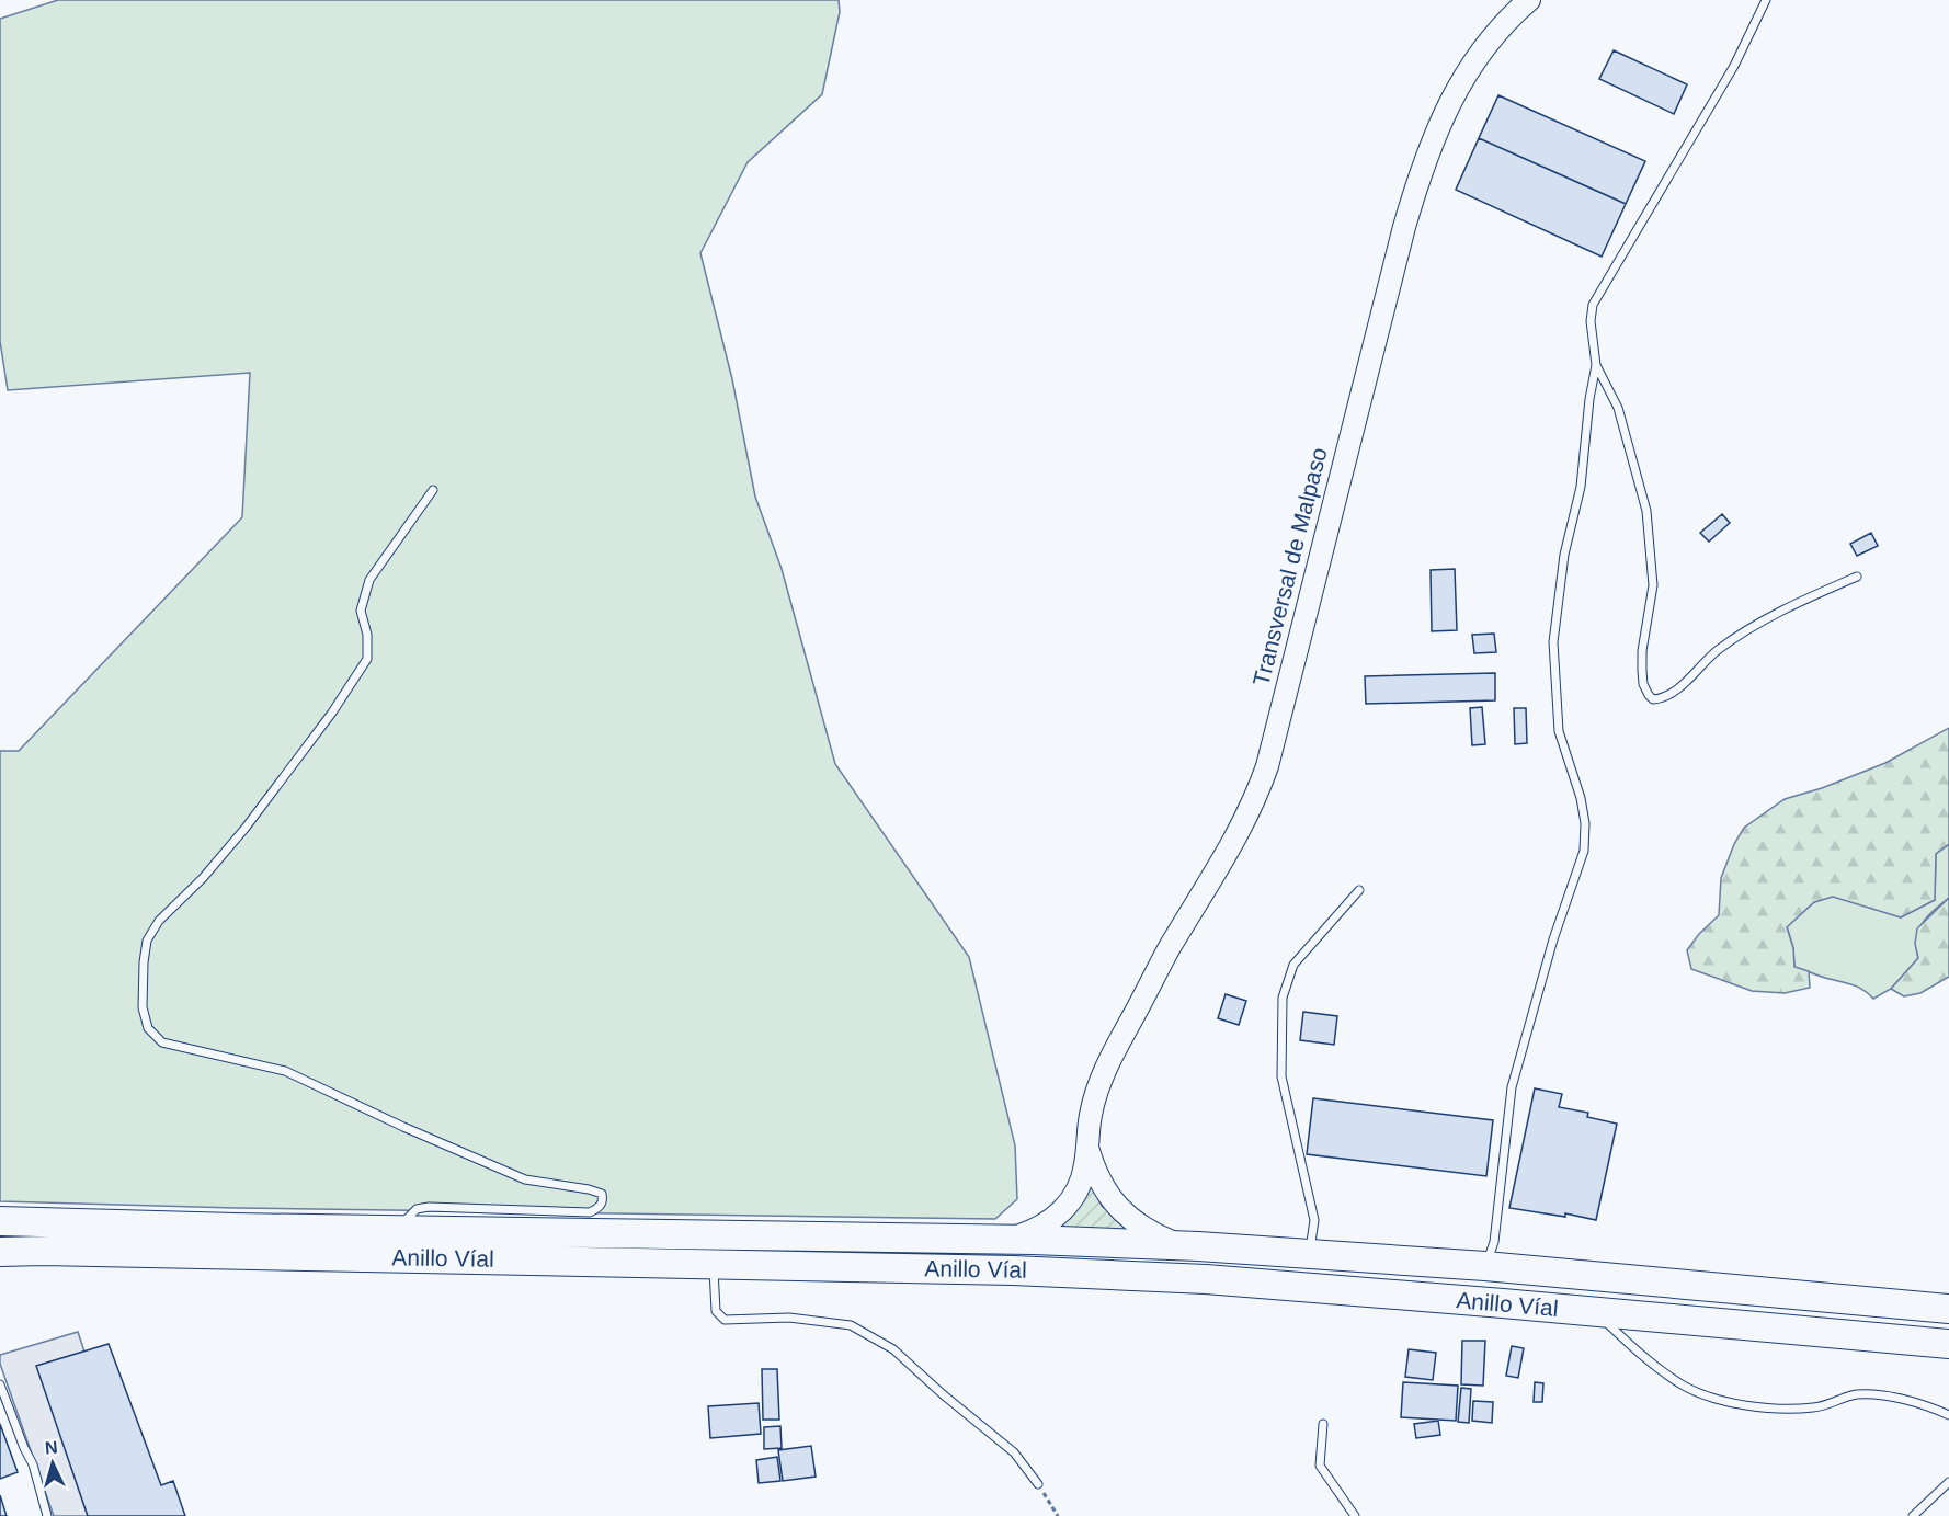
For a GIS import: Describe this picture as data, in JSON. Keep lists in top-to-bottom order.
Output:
{
  "streets": {
    "highway": ["Anillo Víal"],
    "main road": ["Transversal de Malpaso"]
  },
  "crossings": [
    ["Transversal de Malpaso", "Anillo Víal"]
  ],
  "north": "top"
}
